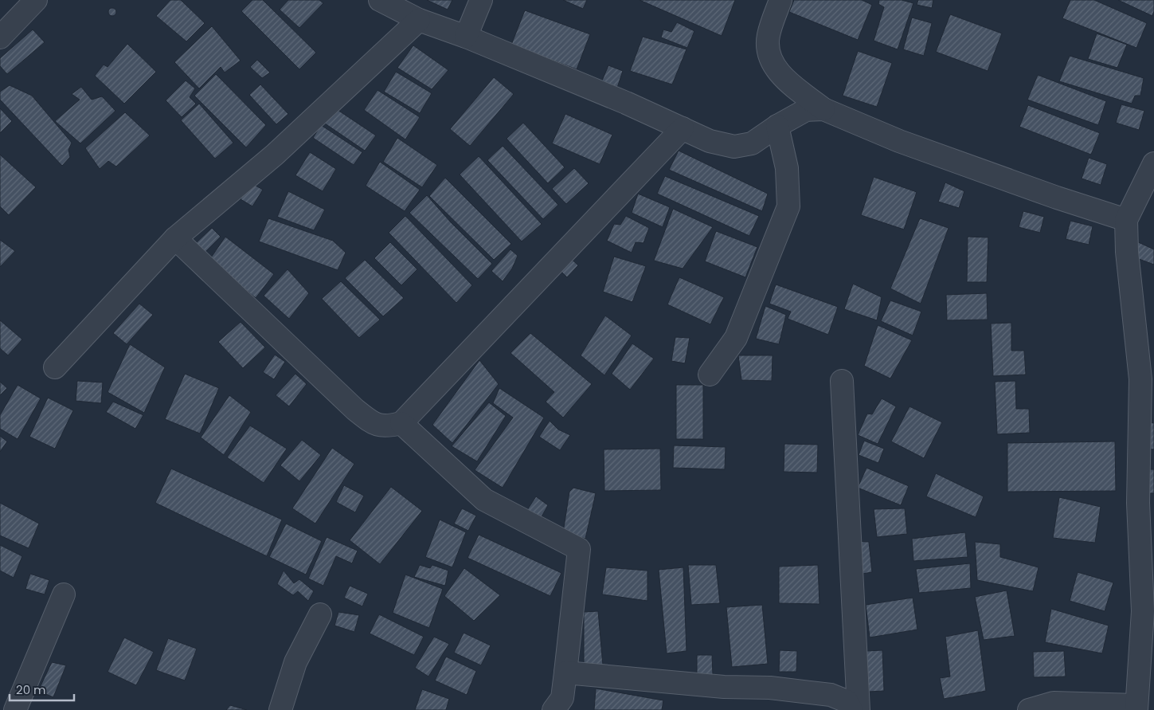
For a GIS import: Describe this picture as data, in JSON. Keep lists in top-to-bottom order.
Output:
{
  "scale_bar": "20 m"
}
